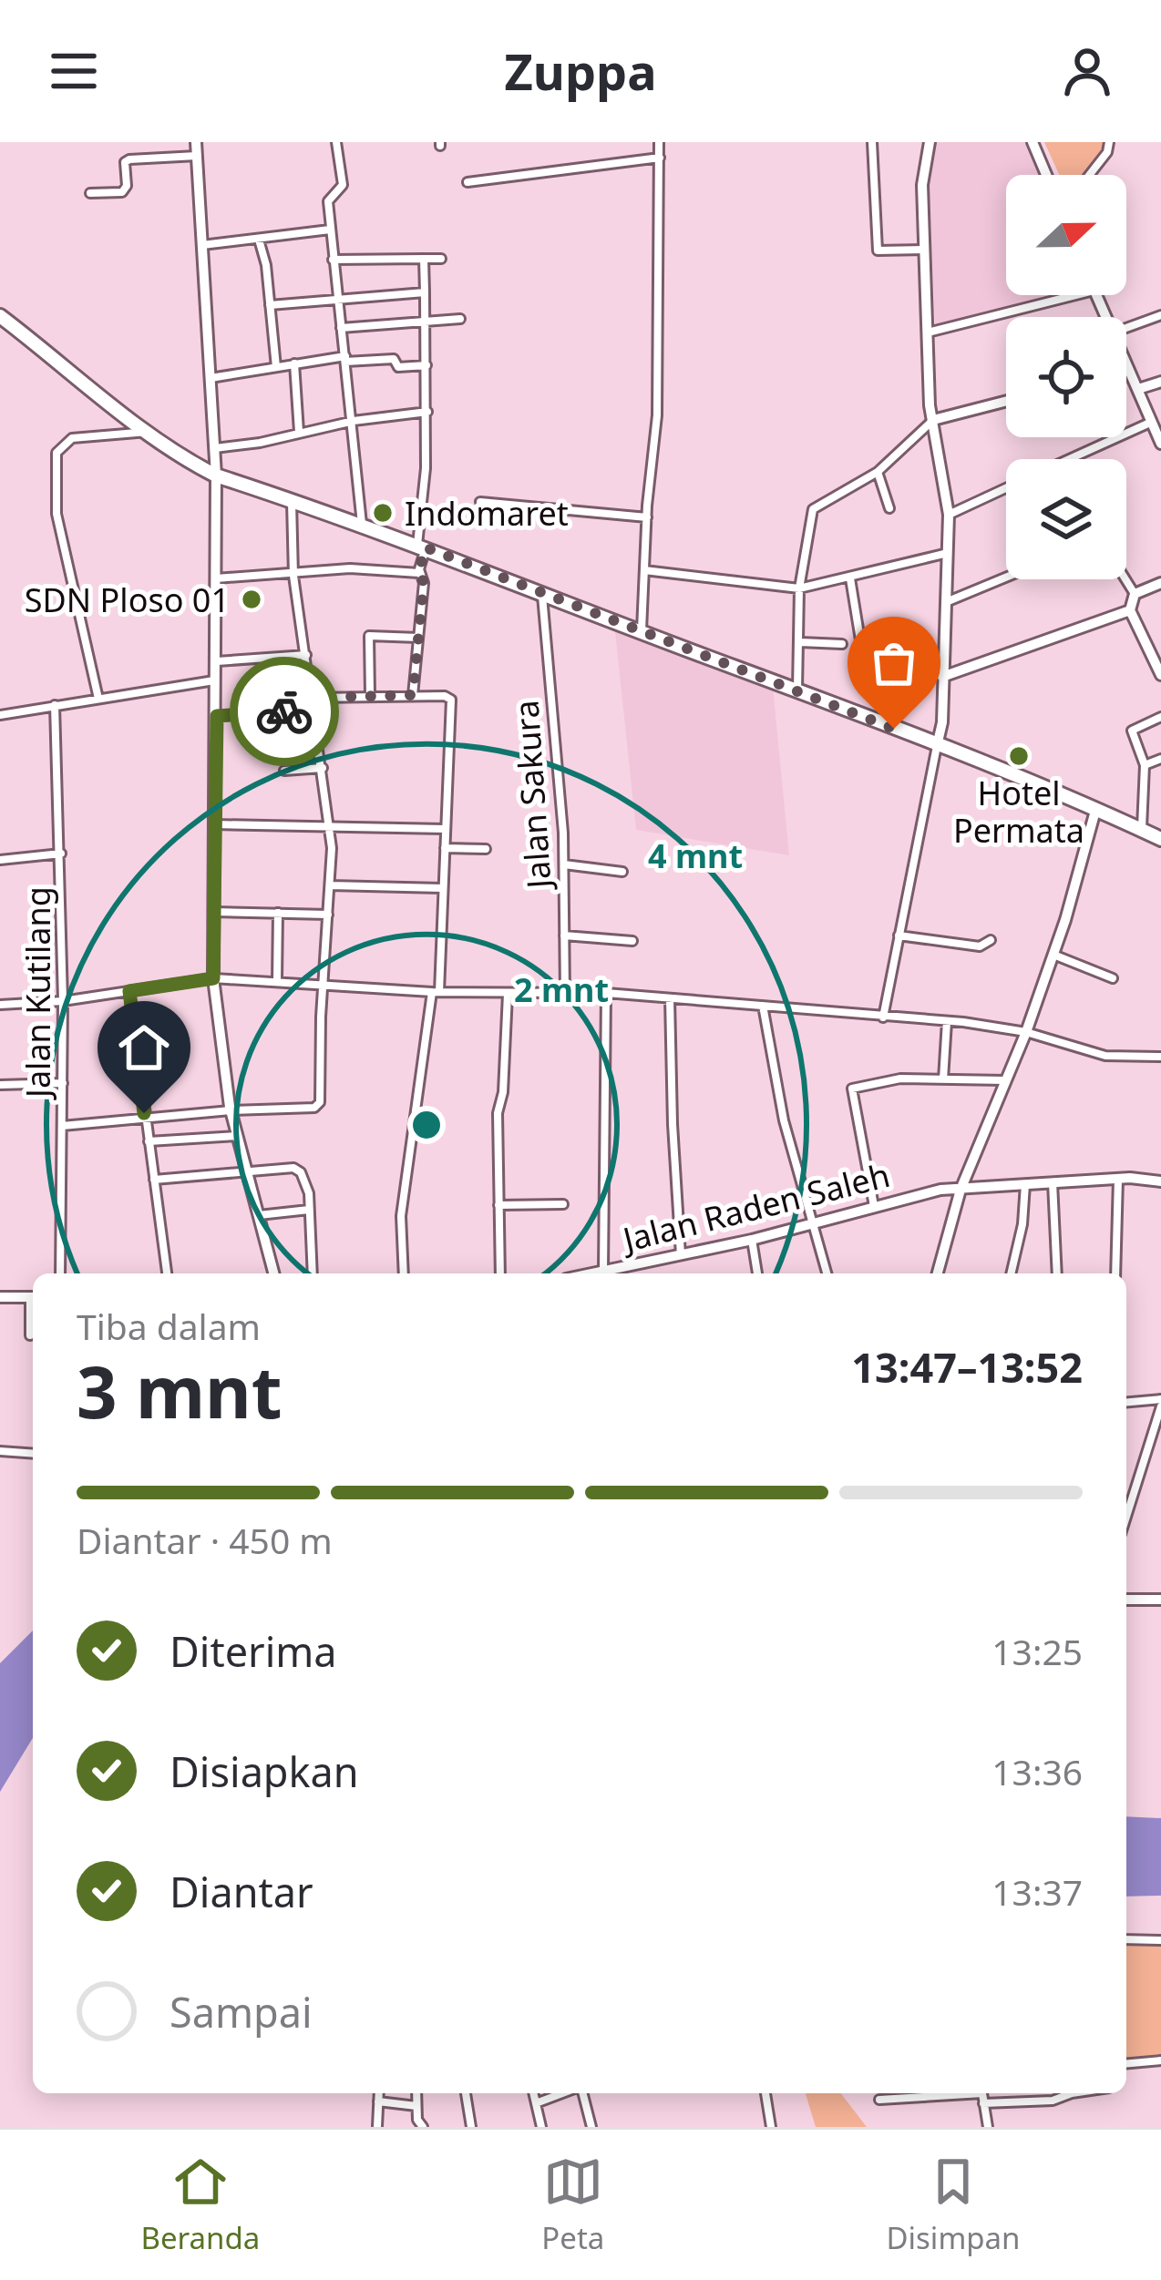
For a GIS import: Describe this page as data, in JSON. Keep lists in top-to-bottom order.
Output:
{
  "streets": {
    "street": ["Jalan Sakura", "Jalan Kutilang", "Jalan Raden Saleh"]
  },
  "places": ["Indomaret", "SDN Ploso 01", "Hotel Permata"],
  "north": "right",
  "page": {
    "header": "Zuppa",
    "heading": ["3 mnt", "Tiba dalam", "13:47–13:52"],
    "bar": "Diantar · 450 m",
    "list": [
      ["Diterima", "13:25"],
      ["Disiapkan", "13:36"],
      ["Diantar", "13:37"],
      "Sampai"
    ],
    "tabs": ["Beranda", "Peta", "Disimpan"]
  },
  "rings": ["4 mnt", "2 mnt"]
}
